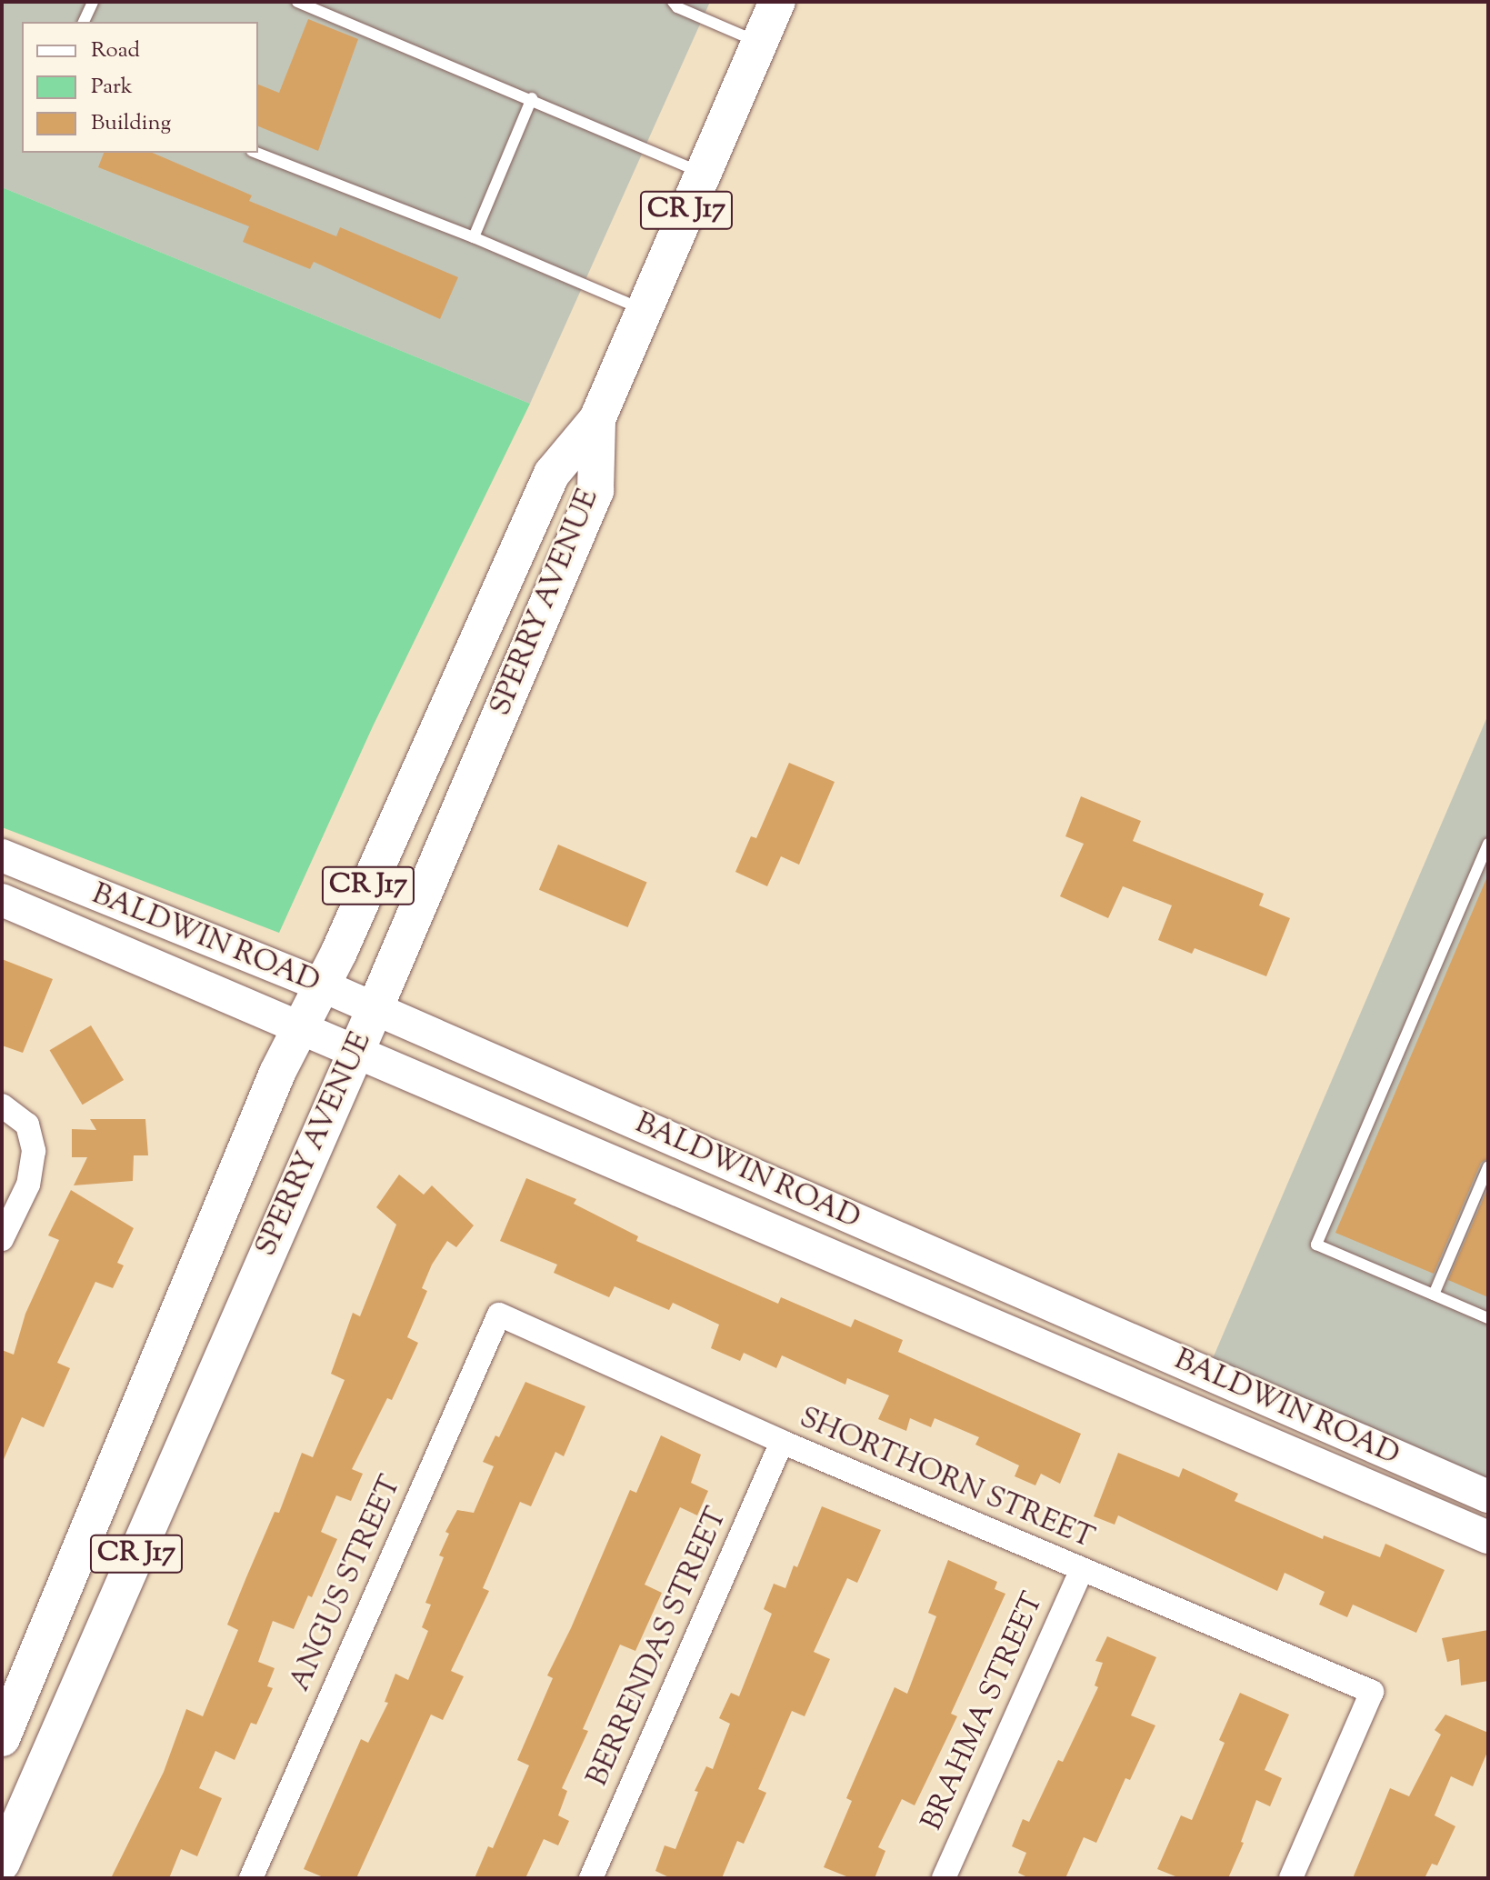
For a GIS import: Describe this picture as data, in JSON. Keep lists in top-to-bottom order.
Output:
{
  "streets": {
    "main road": ["CR J17", "SPERRY AVENUE", "BALDWIN ROAD"],
    "street": [
      "SHORTHORN STREET",
      "ANGUS STREET",
      "BERRENDAS STREET",
      "BRAHMA STREET"
    ]
  },
  "crossings": [
    ["SPERRY AVENUE", "BALDWIN ROAD"],
    ["SHORTHORN STREET", "ANGUS STREET"],
    ["SHORTHORN STREET", "BERRENDAS STREET"],
    ["SHORTHORN STREET", "BRAHMA STREET"]
  ],
  "legend": ["Road", "Park", "Building"]
}
